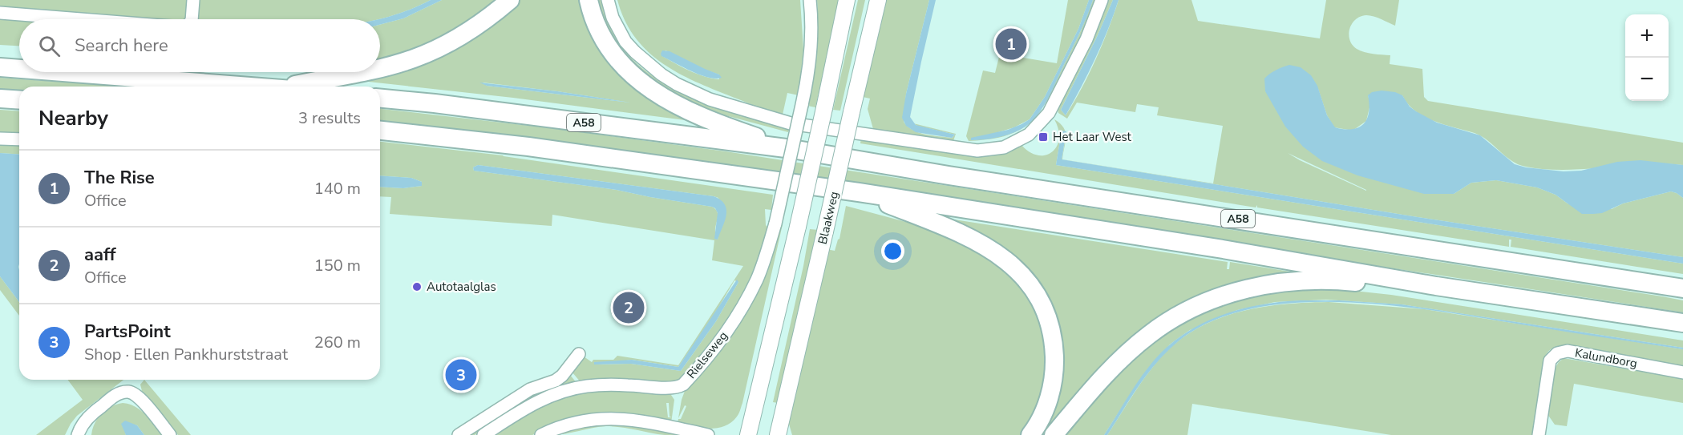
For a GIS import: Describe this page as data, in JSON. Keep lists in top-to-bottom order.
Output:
{
  "streets": {
    "highway": ["A58"],
    "main road": ["Blaakweg"],
    "street": ["Rielseweg", "Kalundborg"]
  },
  "places": {
    "transit": ["Het Laar West"],
    "other": ["Autotaalglas"]
  },
  "page": {
    "map_buttons": ["+", "−"],
    "search": "Search here",
    "pins": ["1", "2", "3"],
    "heading": ["Nearby", "3 results"],
    "list": [
      {
        "mark": "1",
        "name": "The Rise",
        "note": "Office",
        "value": "140 m"
      },
      {
        "mark": "2",
        "name": "aaff",
        "note": "Office",
        "value": "150 m"
      },
      {
        "mark": "3",
        "name": "PartsPoint",
        "note": "Shop · Ellen Pankhurststraat",
        "value": "260 m"
      }
    ]
  }
}
